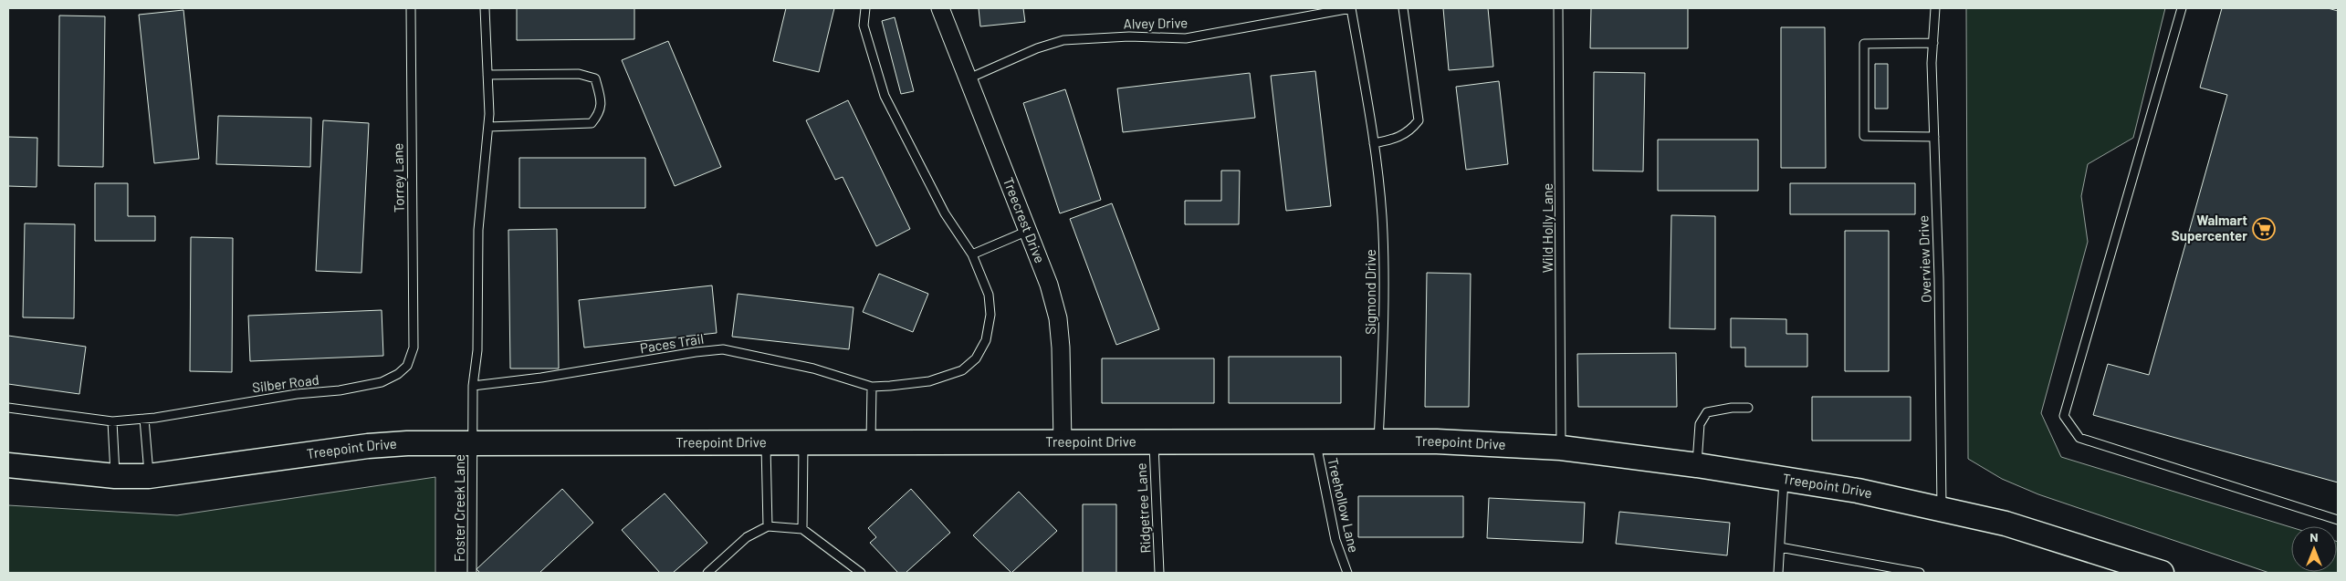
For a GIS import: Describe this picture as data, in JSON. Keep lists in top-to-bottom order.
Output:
{
  "streets": {
    "street": ["Treecrest Drive", "Treepoint Drive"],
    "lane": [
      "Alvey Drive",
      "Torrey Lane",
      "Wild Holly Lane",
      "Overview Drive",
      "Sigmond Drive",
      "Paces Trail",
      "Silber Road",
      "Treehollow Lane",
      "Foster Creek Lane",
      "Ridgetree Lane"
    ]
  },
  "crossings": [
    ["Alvey Drive", "Treecrest Drive"],
    ["Alvey Drive", "Sigmond Drive"],
    ["Torrey Lane", "Silber Road"],
    ["Treecrest Drive", "Treepoint Drive"],
    ["Wild Holly Lane", "Treepoint Drive"],
    ["Overview Drive", "Treepoint Drive"],
    ["Sigmond Drive", "Treepoint Drive"],
    ["Treepoint Drive", "Treehollow Lane"],
    ["Treepoint Drive", "Foster Creek Lane"],
    ["Treepoint Drive", "Ridgetree Lane"]
  ],
  "places": {
    "supermarket": ["Walmart Supercenter"]
  },
  "north": "top"
}
